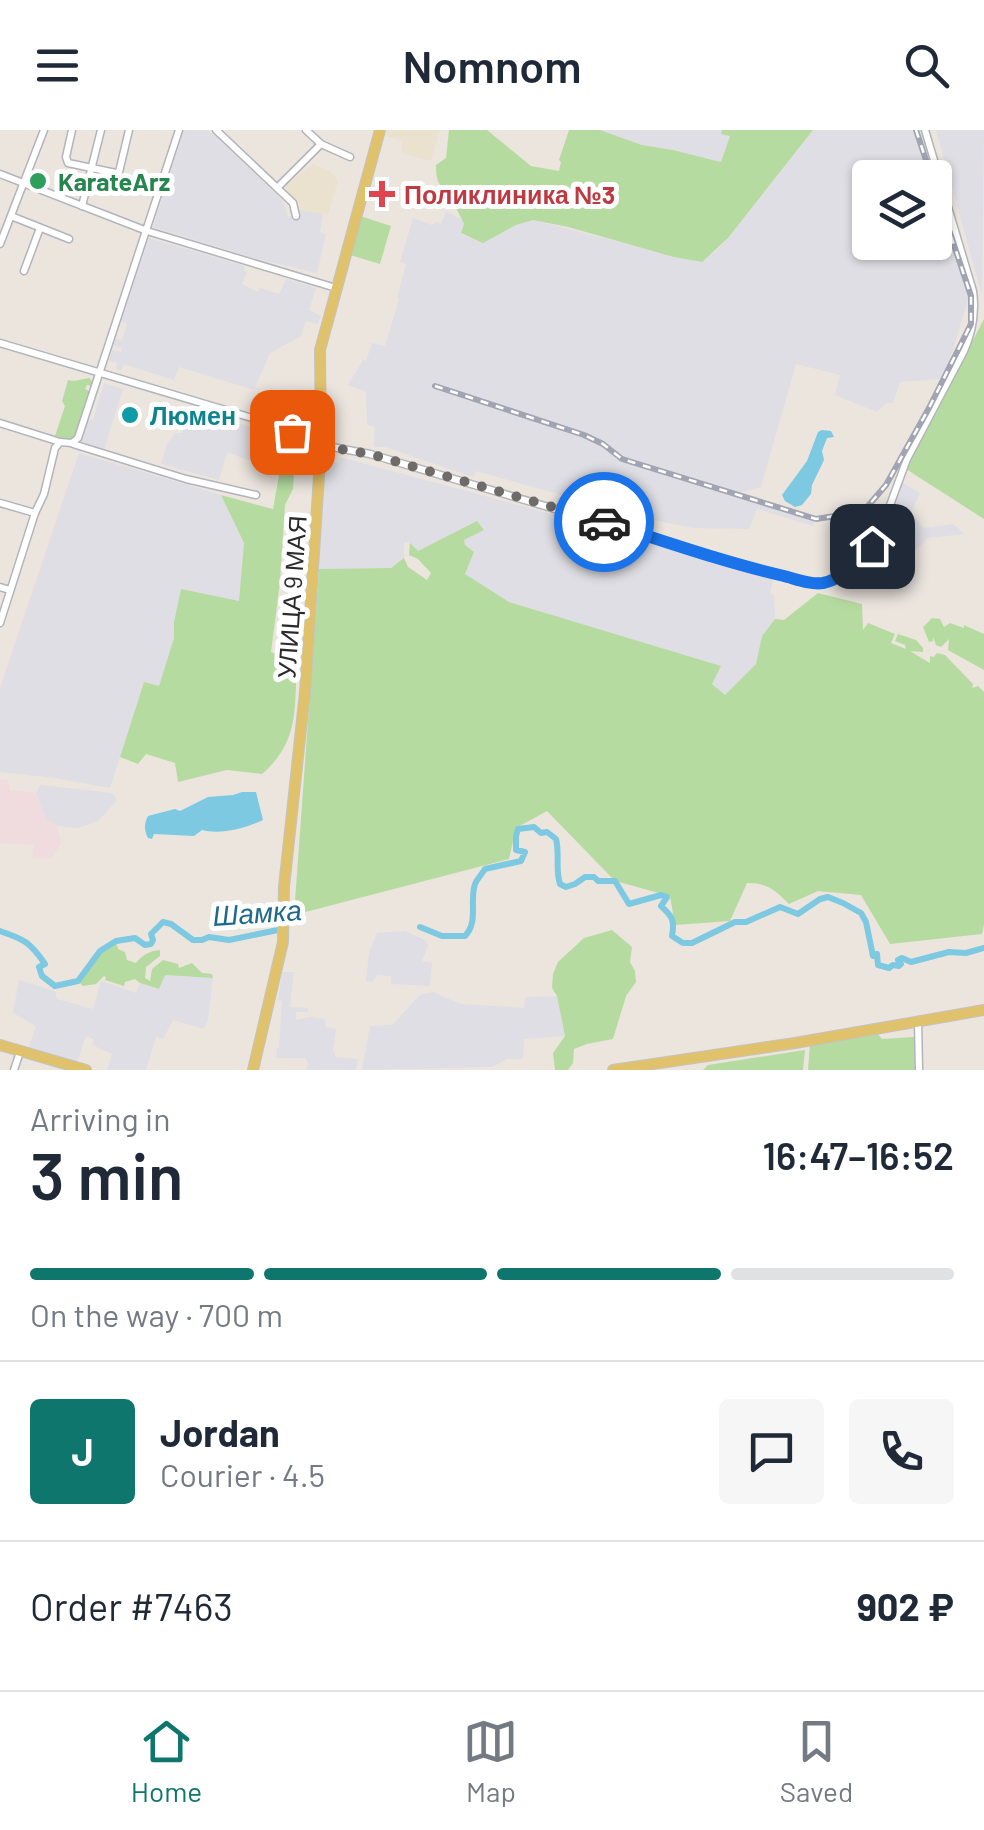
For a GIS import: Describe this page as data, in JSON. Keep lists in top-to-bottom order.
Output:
{
  "streets": {
    "main road": ["УЛИЦА 9 МАЯ"]
  },
  "water": ["Шамка"],
  "places": {
    "other": ["KarateArz", "Люмен"],
    "health": ["Поликлиника №3"]
  },
  "page": {
    "header": "Nomnom",
    "heading": ["3 min", "Arriving in", "16:47–16:52"],
    "panel": [
      "Jordan",
      "Courier · 4.5",
      "Order #7463",
      "902 ₽"
    ],
    "bar": "On the way · 700 m",
    "round": "J",
    "tabs": ["Home", "Map", "Saved"]
  }
}
